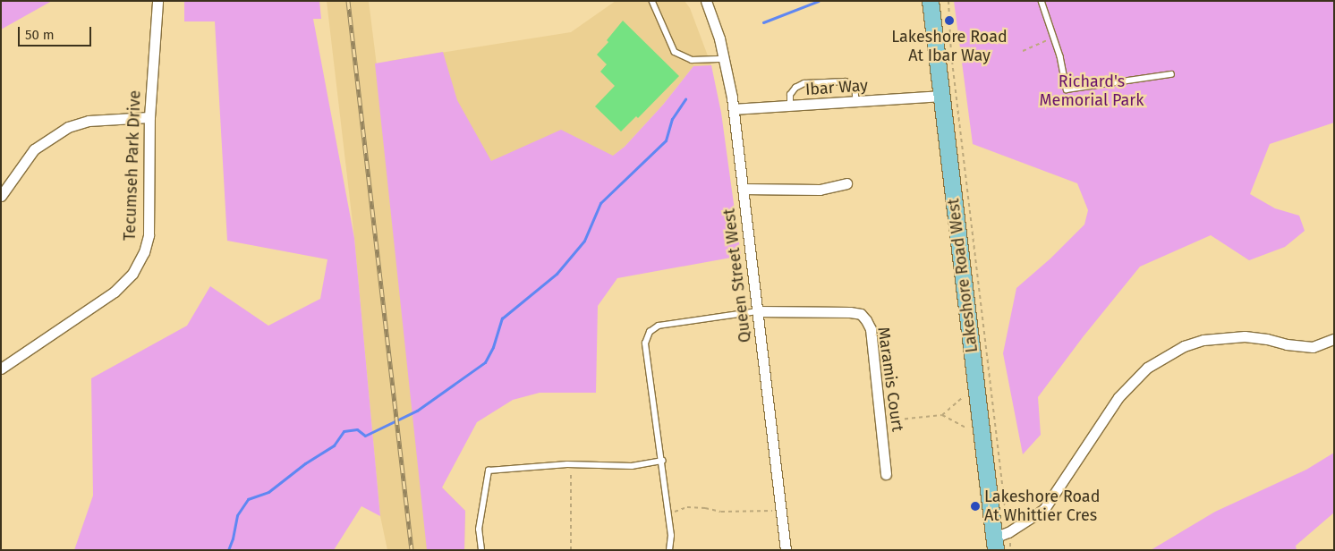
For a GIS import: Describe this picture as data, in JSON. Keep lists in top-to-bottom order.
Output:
{
  "streets": {
    "main road": ["Lakeshore Road West"],
    "street": [
      "Ibar Way",
      "Tecumseh Park Drive",
      "Queen Street West",
      "Maramis Court"
    ]
  },
  "crossings": [
    ["Ibar Way", "Queen Street West"],
    ["Ibar Way", "Lakeshore Road West"],
    ["Queen Street West", "Maramis Court"]
  ],
  "parks": ["Richard's Memorial Park"],
  "places": ["Lakeshore Road At Ibar Way", "Lakeshore Road At Whittier Cres"],
  "scale_bar": "50 m"
}
